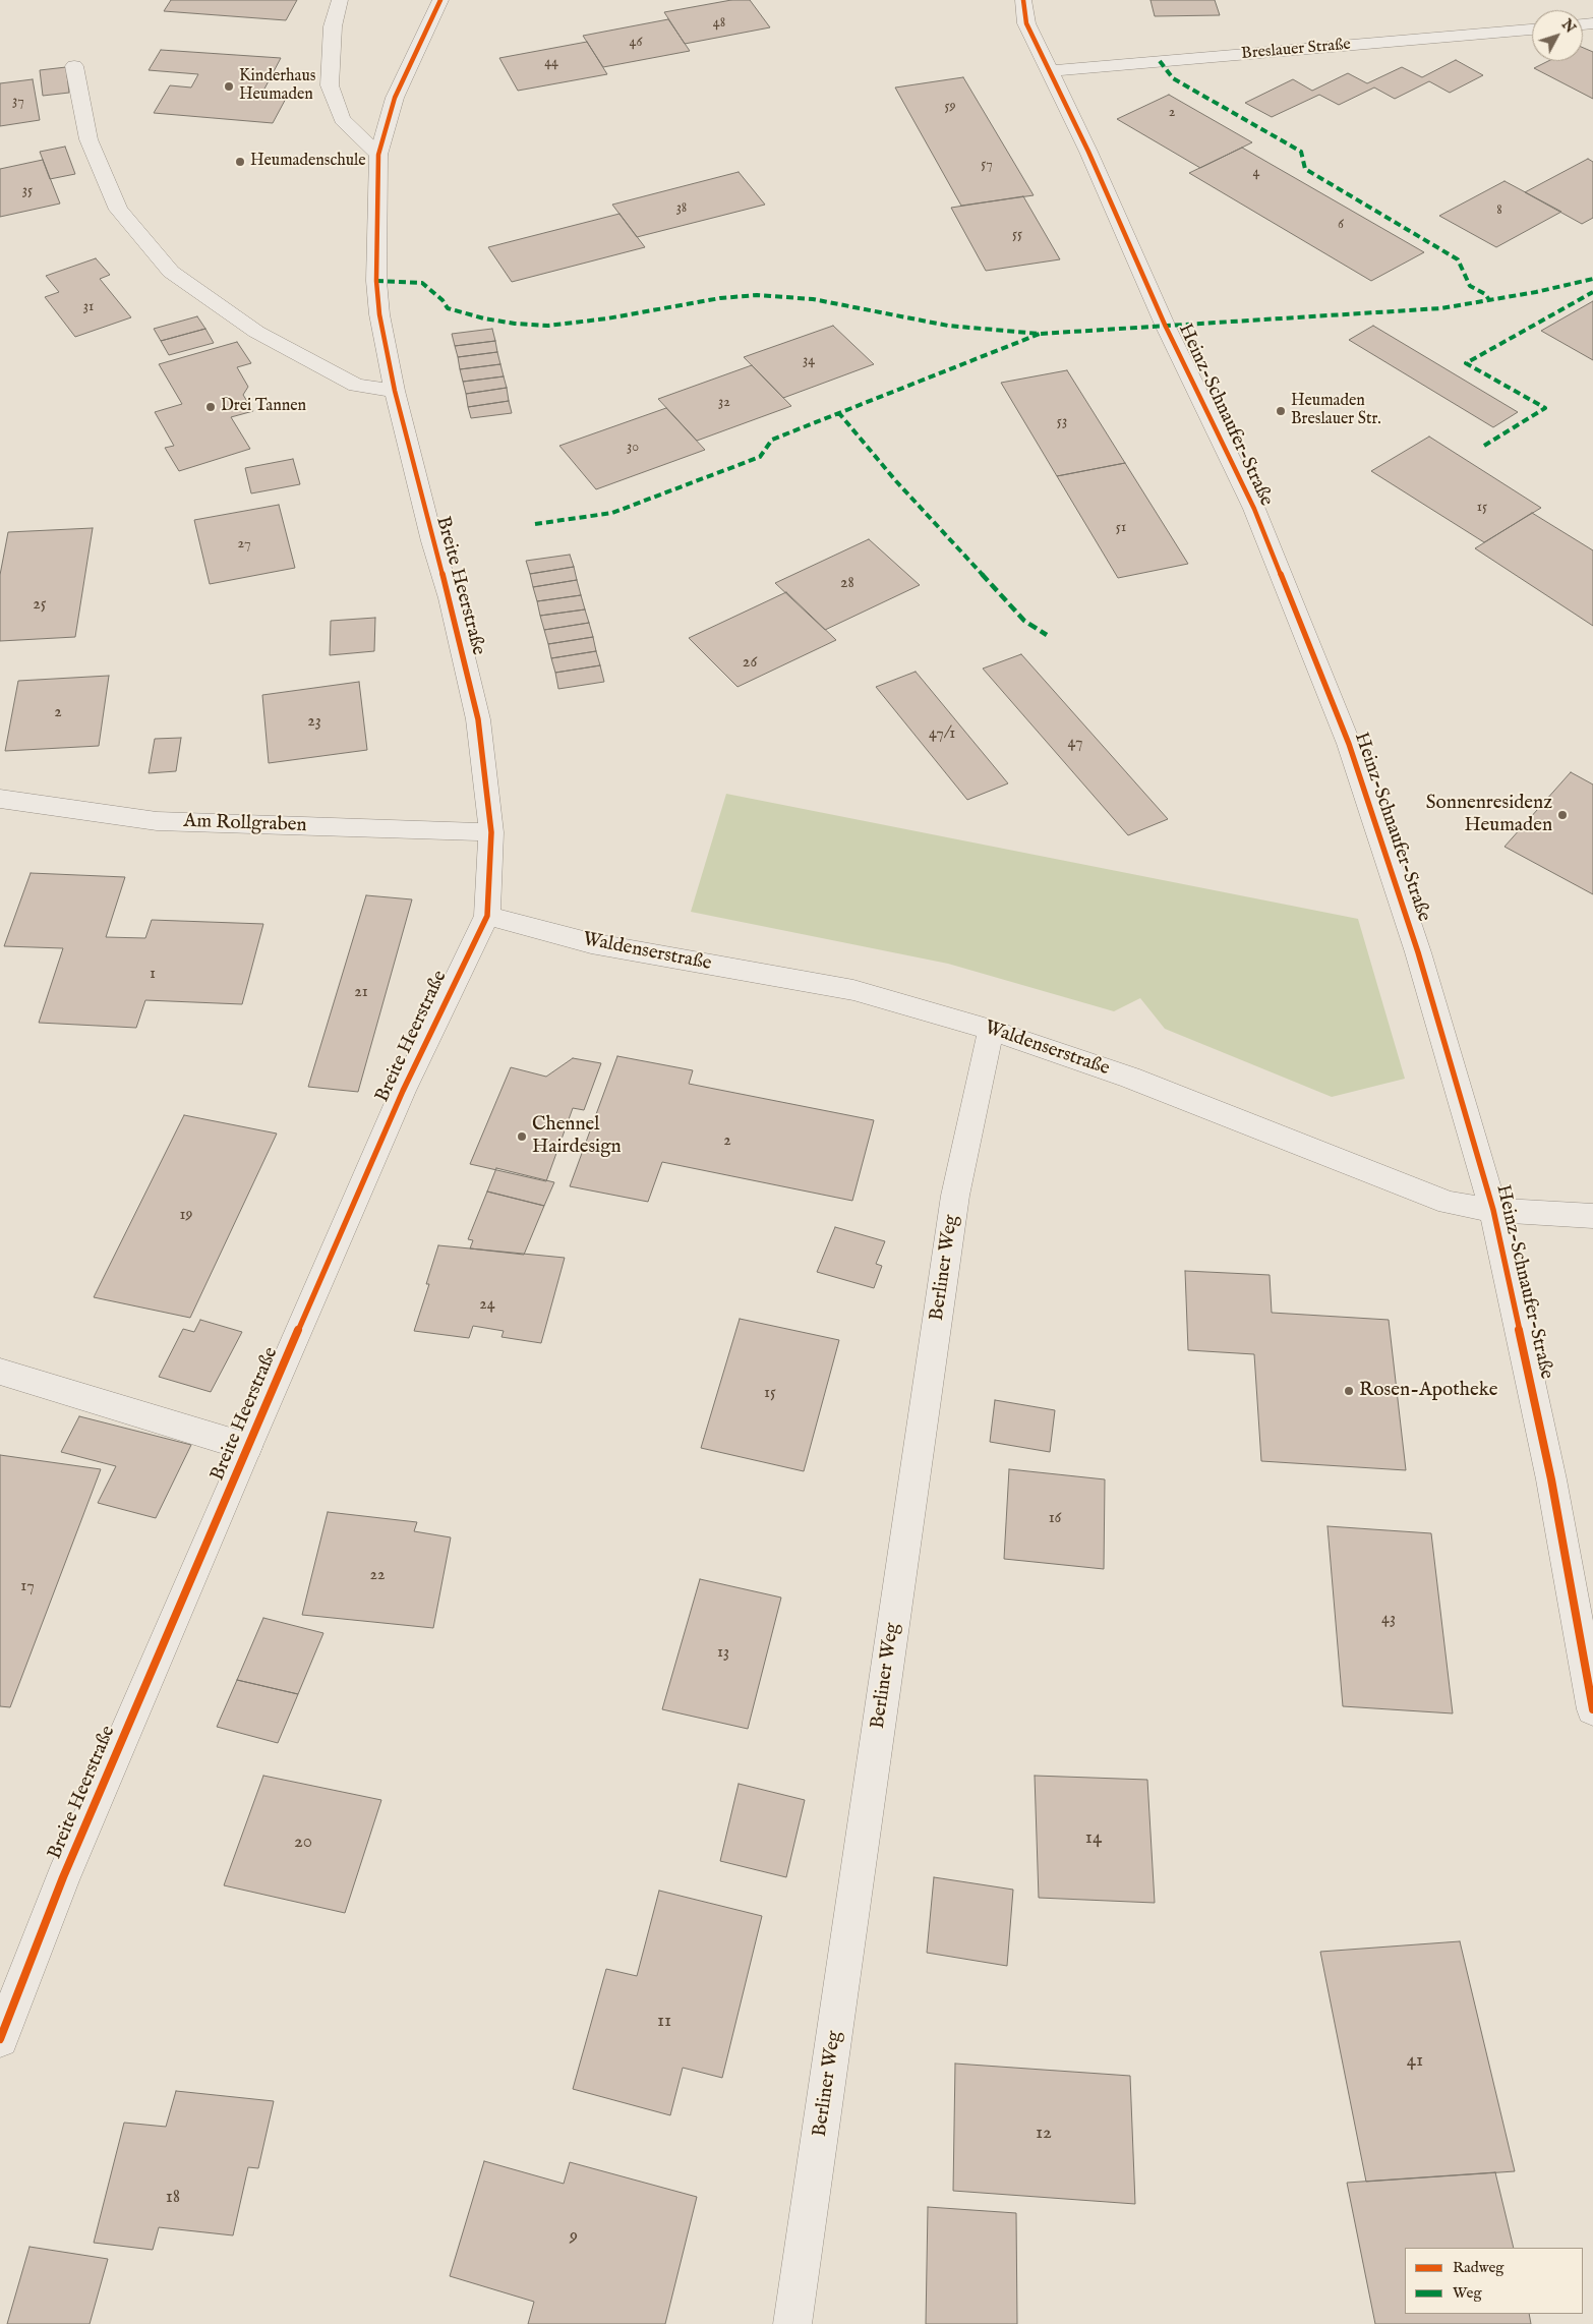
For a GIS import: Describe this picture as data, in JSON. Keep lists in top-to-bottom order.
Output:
{
  "streets": {
    "street": [
      "Breslauer Straße",
      "Heinz-Schnaufer-Straße",
      "Breite Heerstraße",
      "Am Rollgraben",
      "Waldenserstraße",
      "Berliner Weg"
    ]
  },
  "crossings": [
    ["Breslauer Straße", "Heinz-Schnaufer-Straße"],
    ["Heinz-Schnaufer-Straße", "Waldenserstraße"],
    ["Breite Heerstraße", "Am Rollgraben"],
    ["Breite Heerstraße", "Waldenserstraße"],
    ["Waldenserstraße", "Berliner Weg"]
  ],
  "places": [
    "Kinderhaus Heumaden",
    "Heumadenschule",
    "Drei Tannen",
    "Heumaden Breslauer Str.",
    "Sonnenresidenz Heumaden",
    "Chennel Hairdesign",
    "Rosen-Apotheke"
  ],
  "house_numbers": [
    "48",
    "46",
    "44",
    "37",
    "59",
    "2",
    "57",
    "4",
    "35",
    "38",
    "8",
    "6",
    "55",
    "31",
    "34",
    "32",
    "53",
    "30",
    "15",
    "51",
    "27",
    "28",
    "25",
    "26",
    "2",
    "23",
    "47/1",
    "47",
    "1",
    "21",
    "2",
    "19",
    "24",
    "15",
    "16",
    "22",
    "17",
    "43",
    "13",
    "14",
    "20",
    "11",
    "41",
    "12",
    "18",
    "9"
  ],
  "legend": ["Radweg", "Weg"],
  "north": "top right"
}
